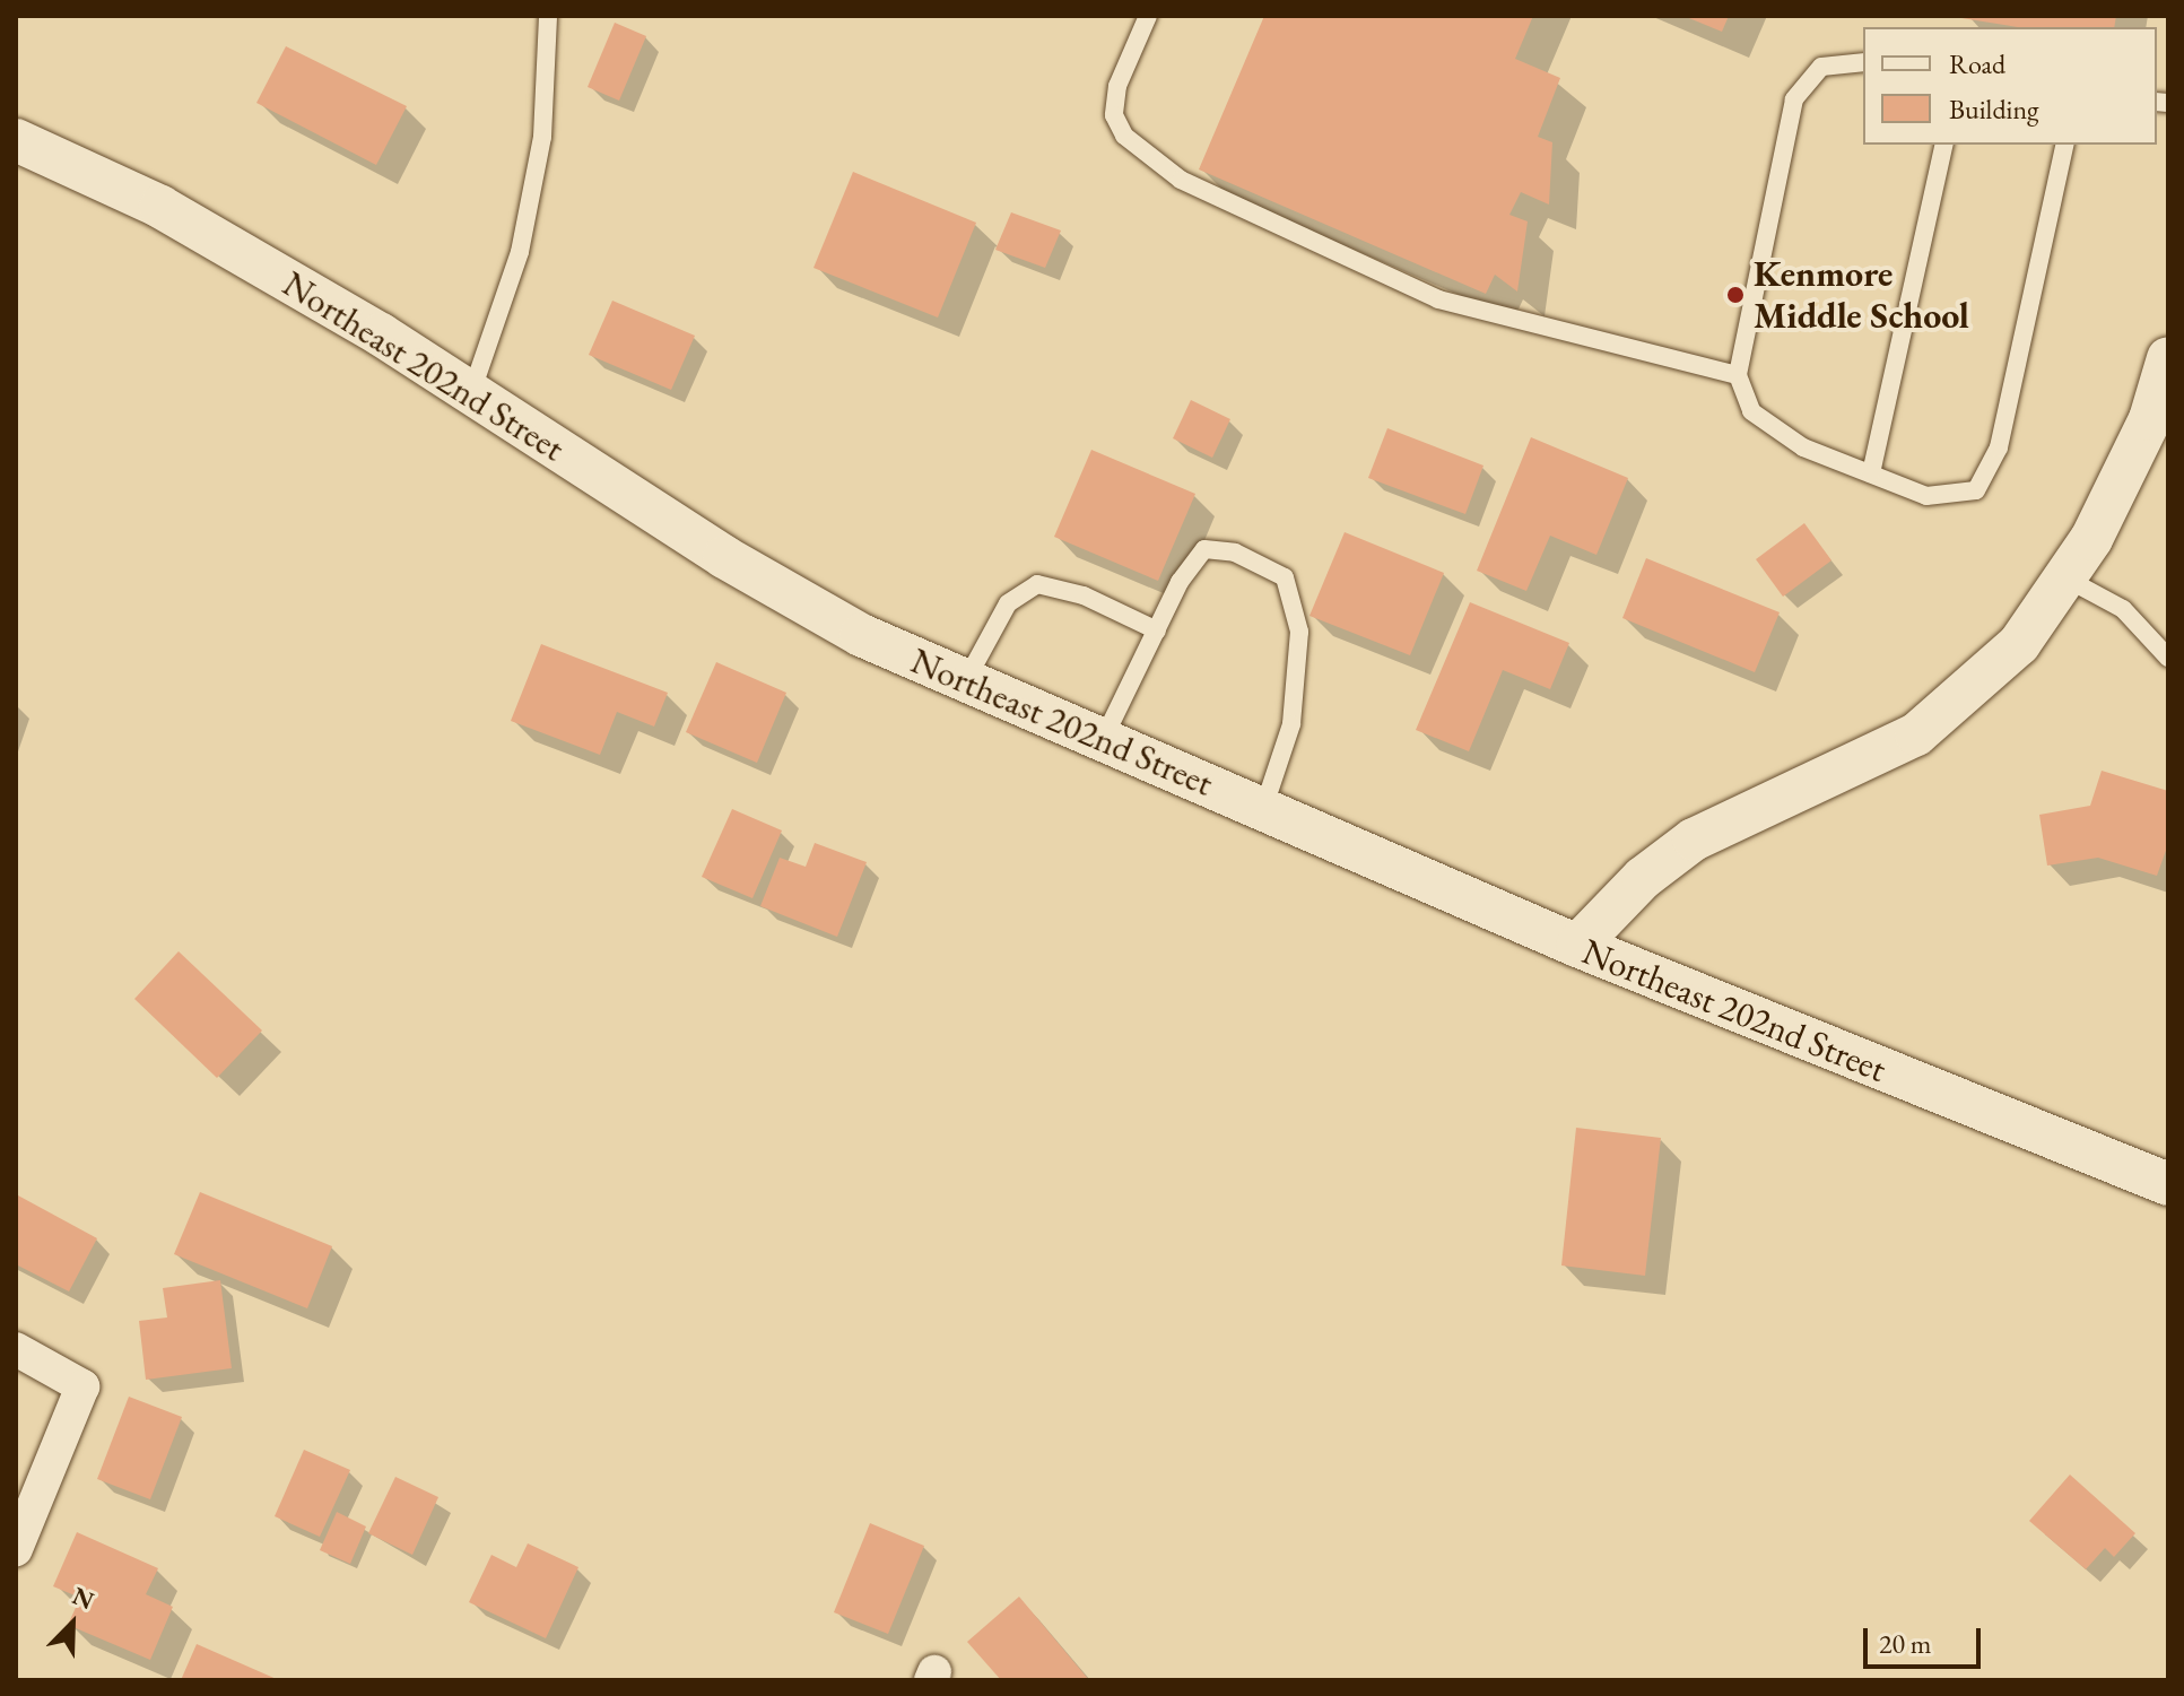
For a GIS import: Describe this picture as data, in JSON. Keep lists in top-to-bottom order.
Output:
{
  "streets": {
    "street": ["Northeast 202nd Street"]
  },
  "places": ["Kenmore Middle School"],
  "legend": ["Road", "Building"],
  "scale_bar": "20 m",
  "north": "top right"
}
